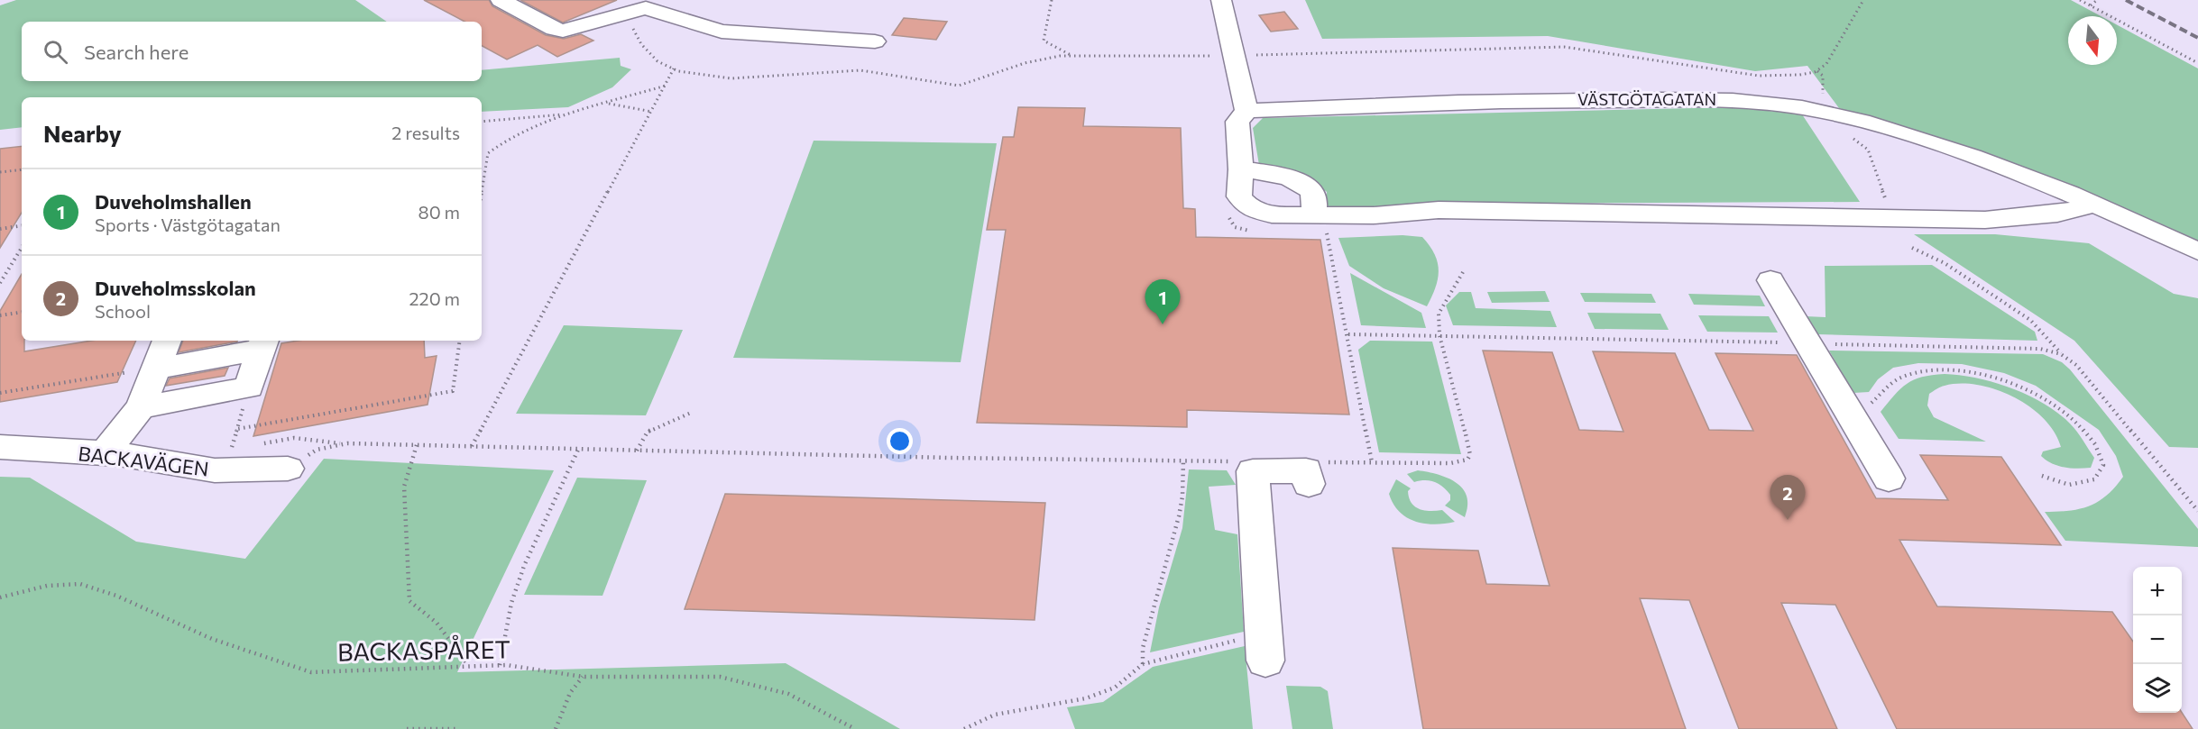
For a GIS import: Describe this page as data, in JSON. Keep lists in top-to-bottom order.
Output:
{
  "streets": {
    "street": ["VÄSTGÖTAGATAN", "BACKAVÄGEN"],
    "path": ["BACKASPÅRET"]
  },
  "north": "bottom",
  "page": {
    "search": "Search here",
    "heading": ["Nearby", "2 results"],
    "list": [
      {
        "mark": "1",
        "name": "Duveholmshallen",
        "note": "Sports · Västgötagatan",
        "value": "80 m"
      },
      {
        "mark": "2",
        "name": "Duveholmsskolan",
        "note": "School",
        "value": "220 m"
      }
    ],
    "pins": ["1", "2"],
    "map_buttons": ["+", "−"]
  }
}
